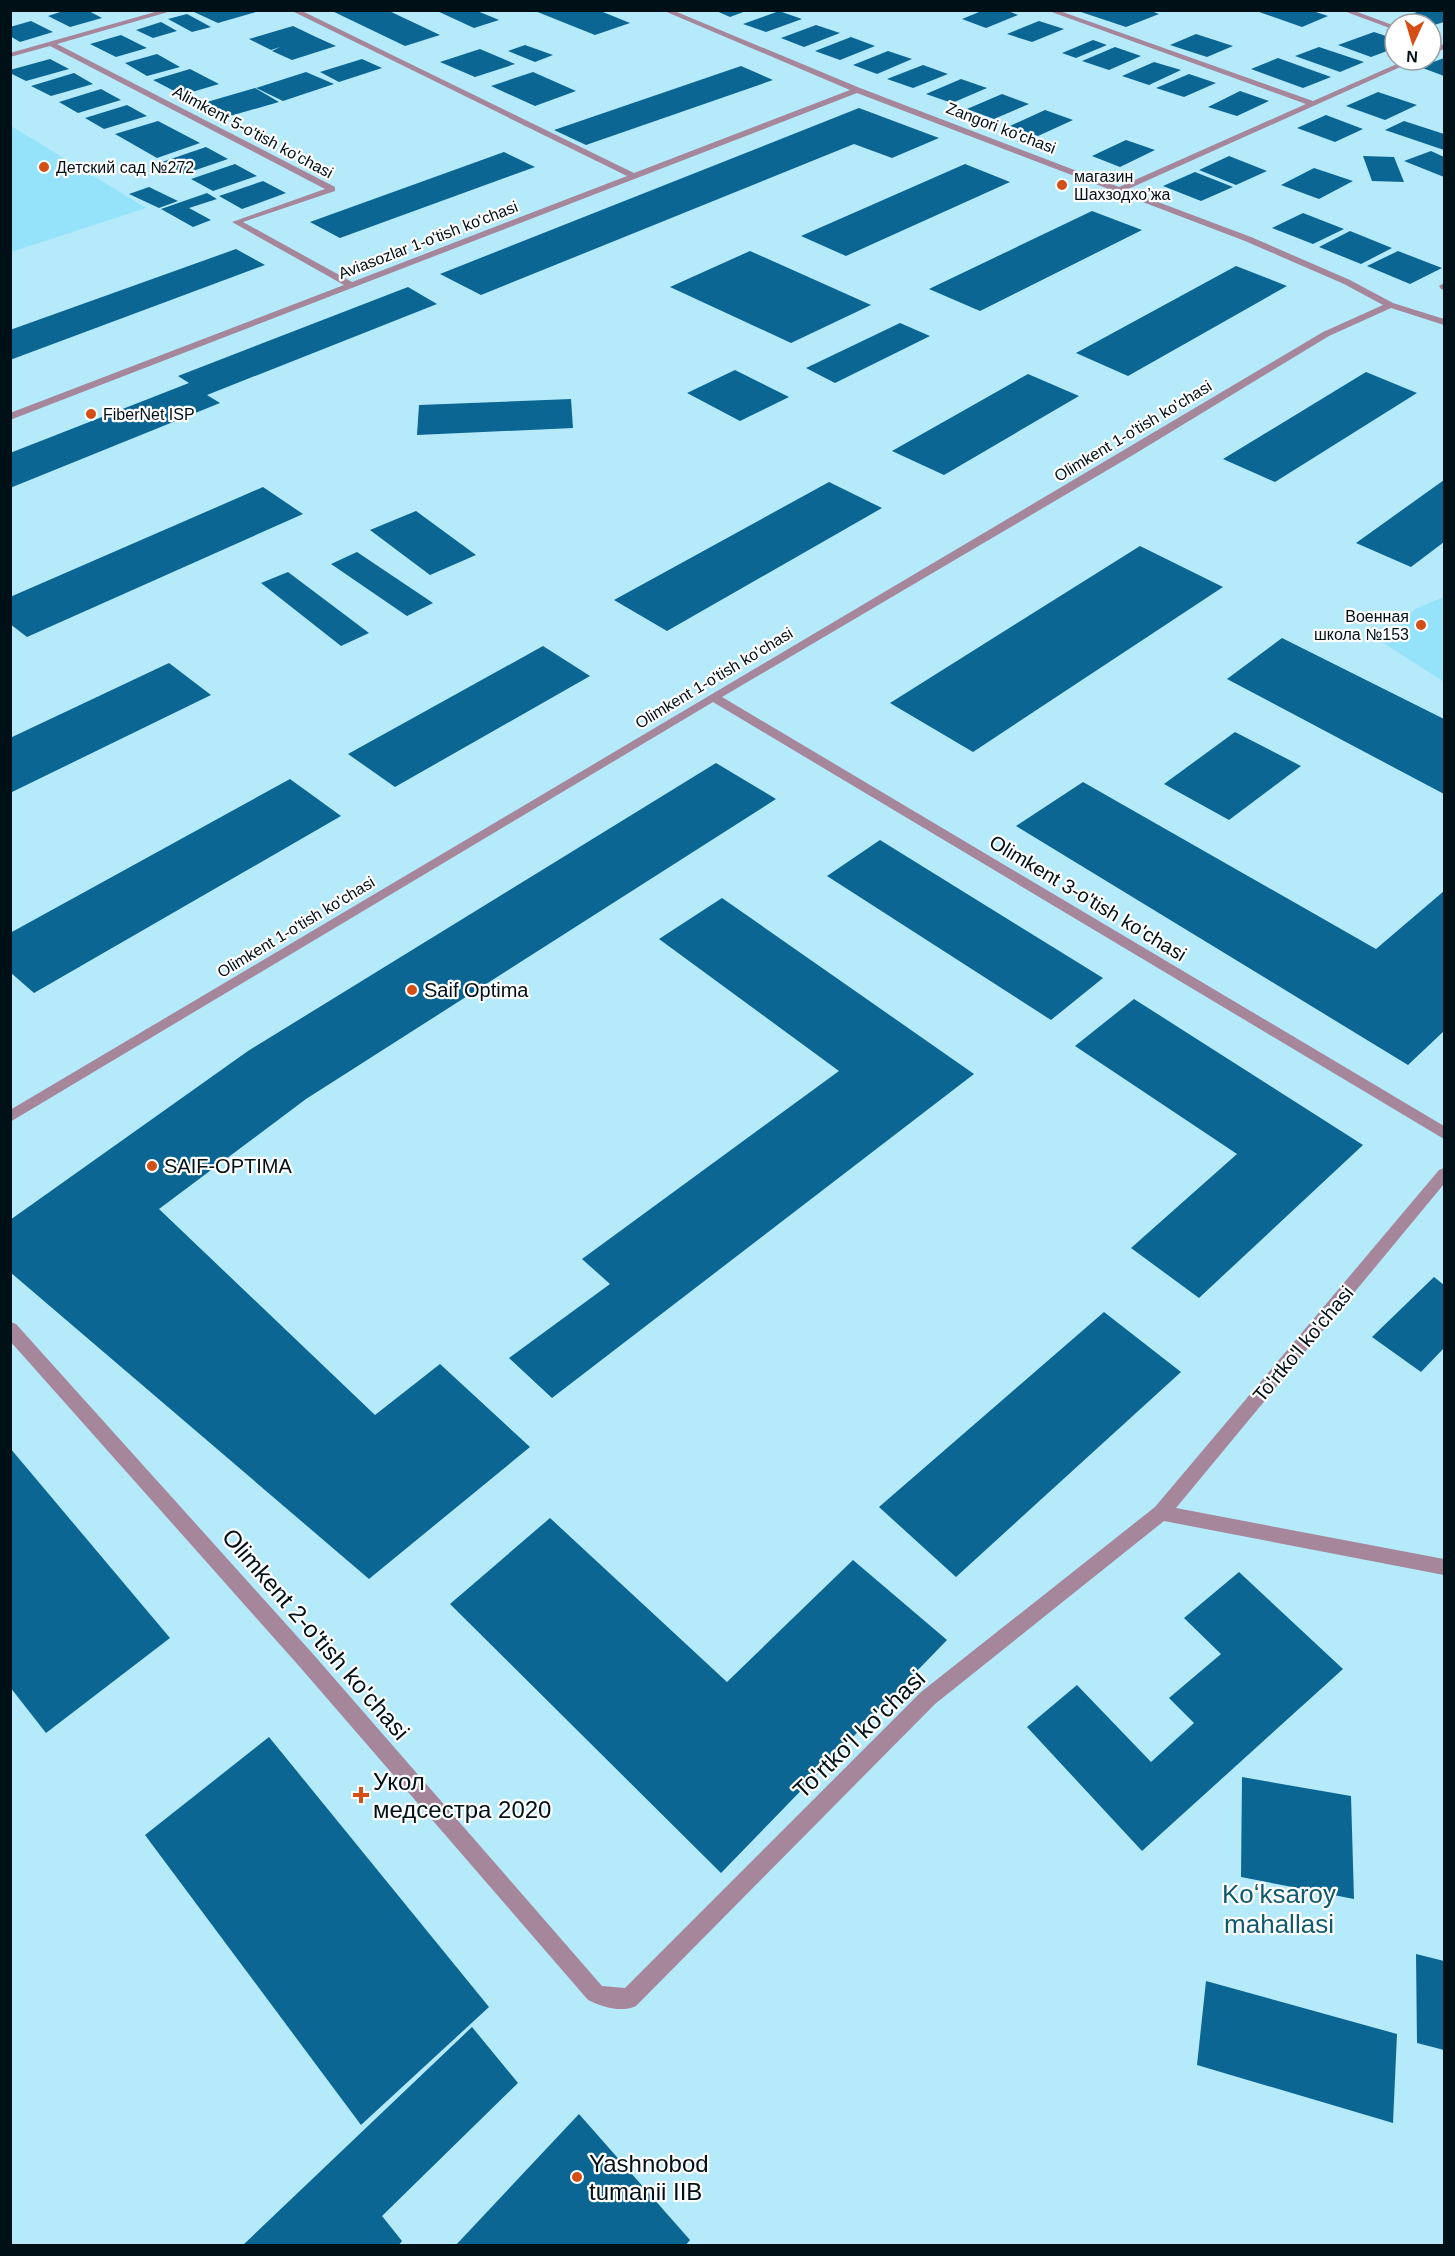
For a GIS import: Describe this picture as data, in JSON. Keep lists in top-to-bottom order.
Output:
{
  "streets": {
    "street": [
      "Zangori ko'chasi",
      "Alimkent 5-o'tish ko'chasi",
      "Aviasozlar 1-o'tish ko'chasi",
      "Olimkent 1-o'tish ko'chasi",
      "Olimkent 3-o'tish ko'chasi",
      "To'rtko'l ko'chasi",
      "Olimkent 2-o'tish ko'chasi"
    ]
  },
  "crossings": [
    ["Zangori ko'chasi", "Aviasozlar 1-o'tish ko'chasi"],
    ["Zangori ko'chasi", "Olimkent 1-o'tish ko'chasi"],
    ["Alimkent 5-o'tish ko'chasi", "Aviasozlar 1-o'tish ko'chasi"],
    ["Olimkent 1-o'tish ko'chasi", "Olimkent 3-o'tish ko'chasi"],
    ["To'rtko'l ko'chasi", "Olimkent 2-o'tish ko'chasi"]
  ],
  "districts": ["Koʻksaroy mahallasi"],
  "places": {
    "other": [
      "Детский сад №272",
      "магазин Шахзодхо’жа",
      "FiberNet ISP",
      "Военная школа №153",
      "Saif Optima",
      "SAIF-OPTIMA",
      "Yashnobod tumanii IIB"
    ],
    "health": ["Укол медсестра 2020"]
  },
  "north": "bottom"
}
